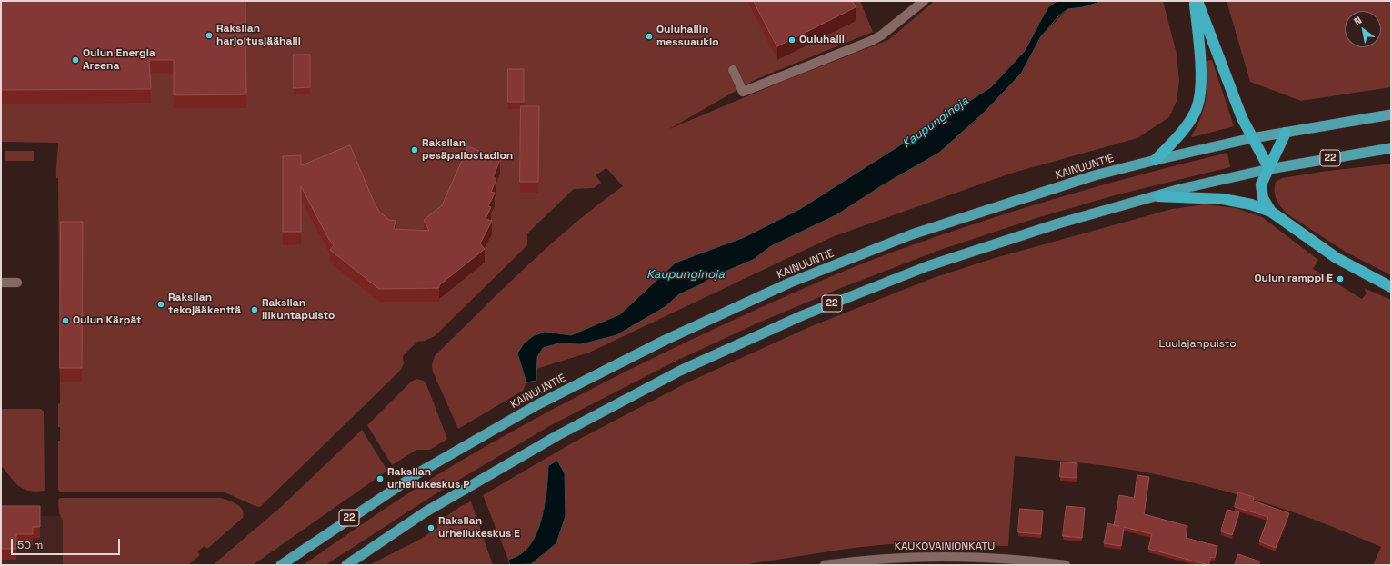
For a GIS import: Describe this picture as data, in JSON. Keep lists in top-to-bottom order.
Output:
{
  "streets": {
    "highway": ["22", "KAINUUNTIE"],
    "street": ["KAUKOVAINIONKATU"]
  },
  "water": ["Kaupunginoja"],
  "parks": ["Luulajanpuisto"],
  "places": [
    "Raksilan harjoitusjäähalli",
    "Ouluhallin messuaukio",
    "Ouluhalli",
    "Oulun Energia Areena",
    "Raksilan pesäpallostadion",
    "Oulun ramppi E",
    "Raksilan tekojääkenttä",
    "Raksilan liikuntapuisto",
    "Oulun Kärpät",
    "Raksilan urheilukeskus P",
    "Raksilan urheilukeskus E"
  ],
  "scale_bar": "50 m",
  "north": "top left"
}
